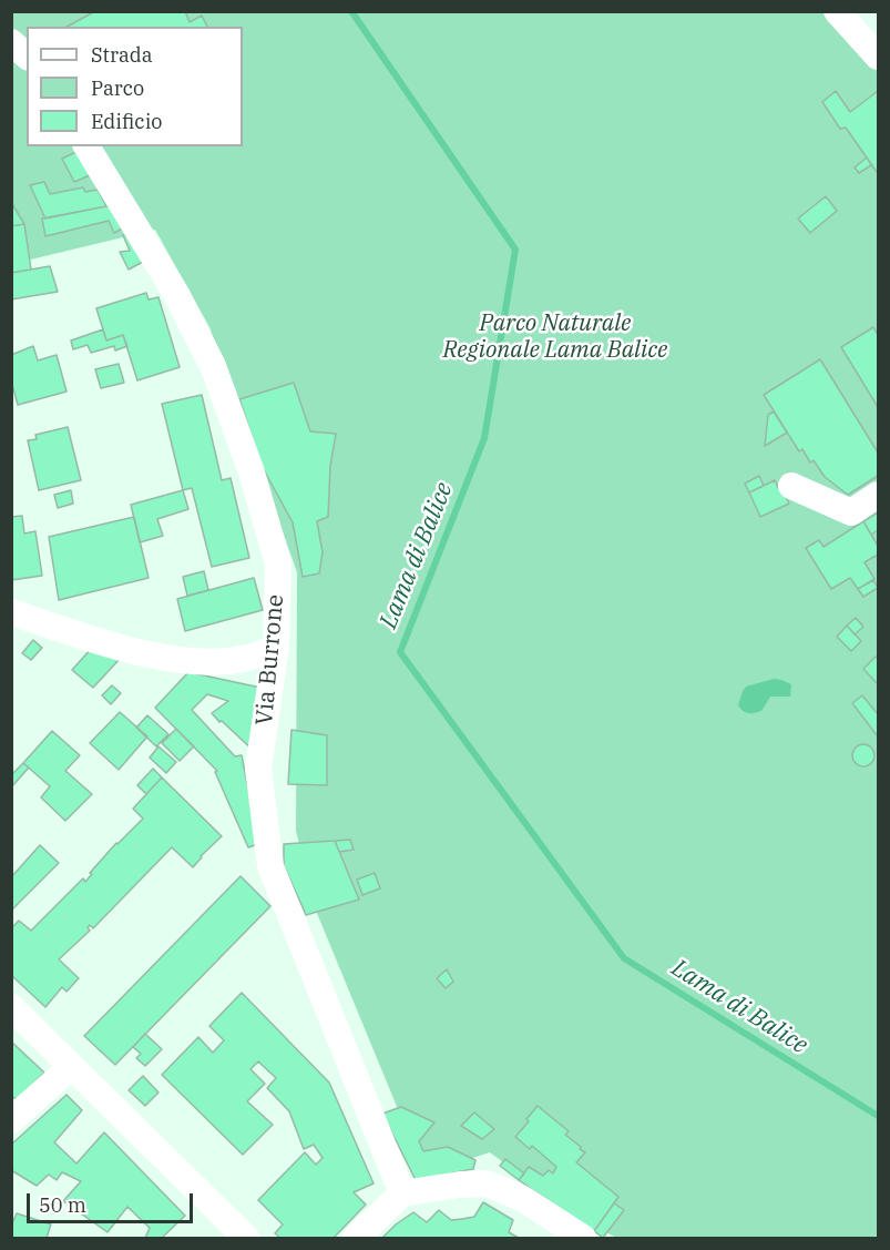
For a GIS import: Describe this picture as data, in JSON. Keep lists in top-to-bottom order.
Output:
{
  "streets": {
    "street": ["Via Burrone"]
  },
  "water": ["Lama di Balice"],
  "parks": ["Parco Naturale Regionale Lama Balice"],
  "legend": ["Strada", "Parco", "Edificio"],
  "scale_bar": "50 m"
}
